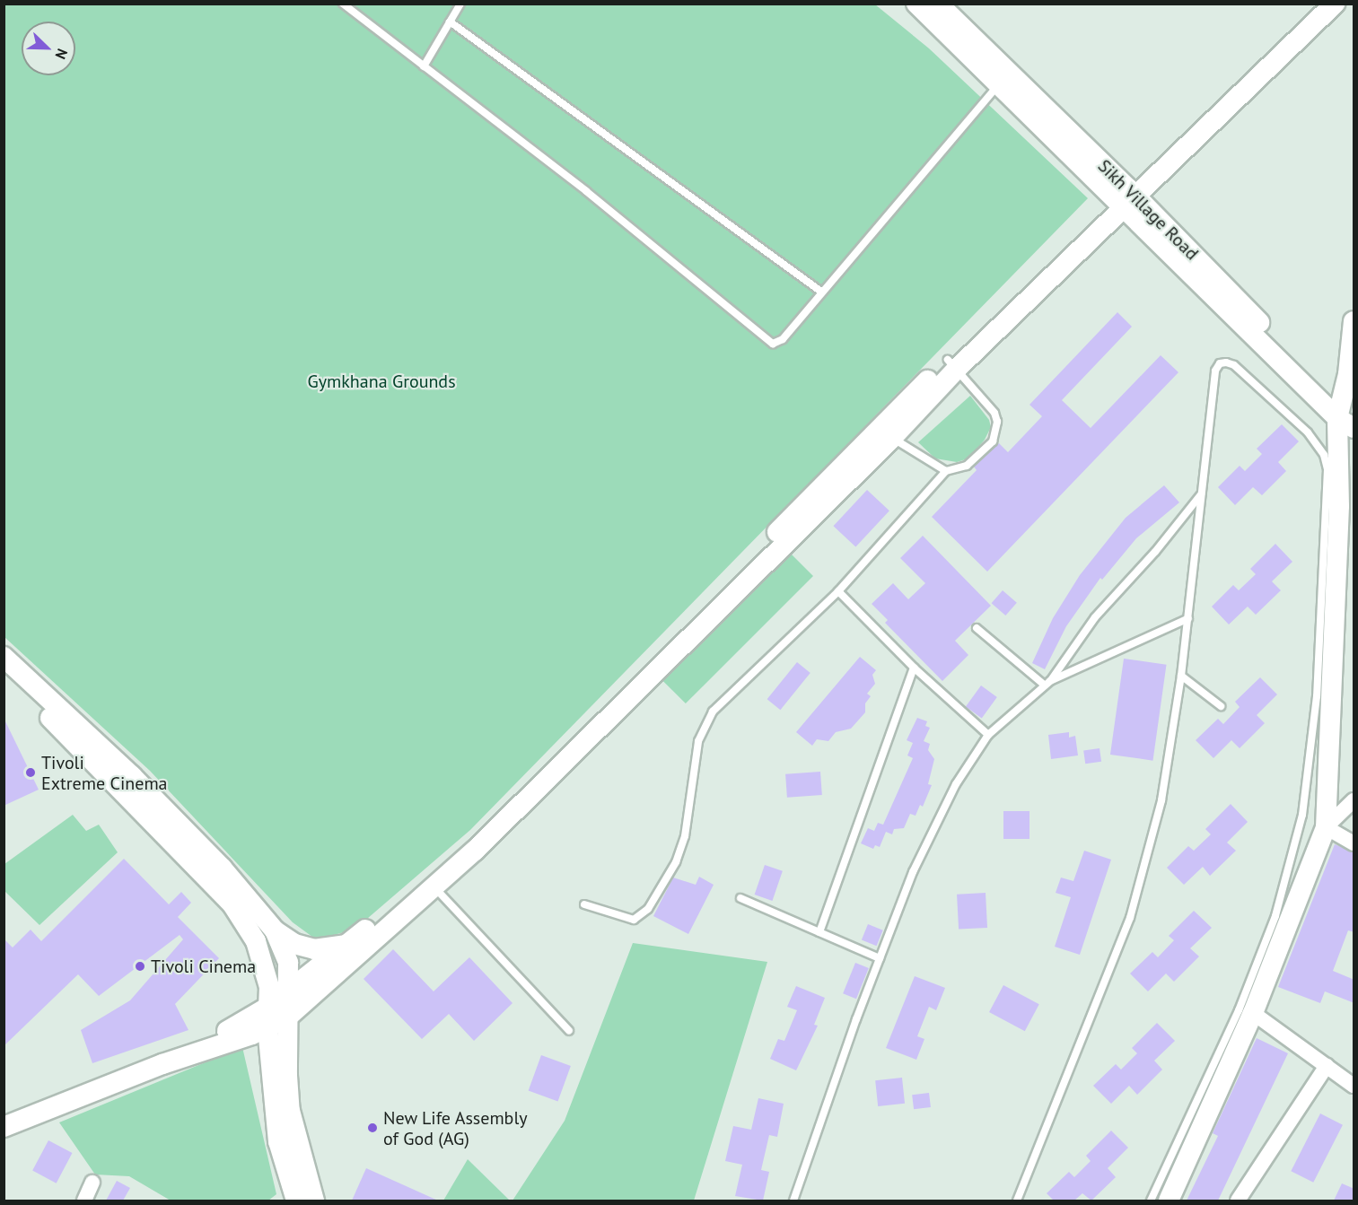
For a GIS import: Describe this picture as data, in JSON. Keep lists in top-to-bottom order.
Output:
{
  "streets": {
    "main road": ["Sikh Village Road"]
  },
  "parks": ["Gymkhana Grounds"],
  "places": ["Tivoli Extreme Cinema", "Tivoli Cinema", "New Life Assembly of God (AG)"],
  "north": "bottom right"
}
